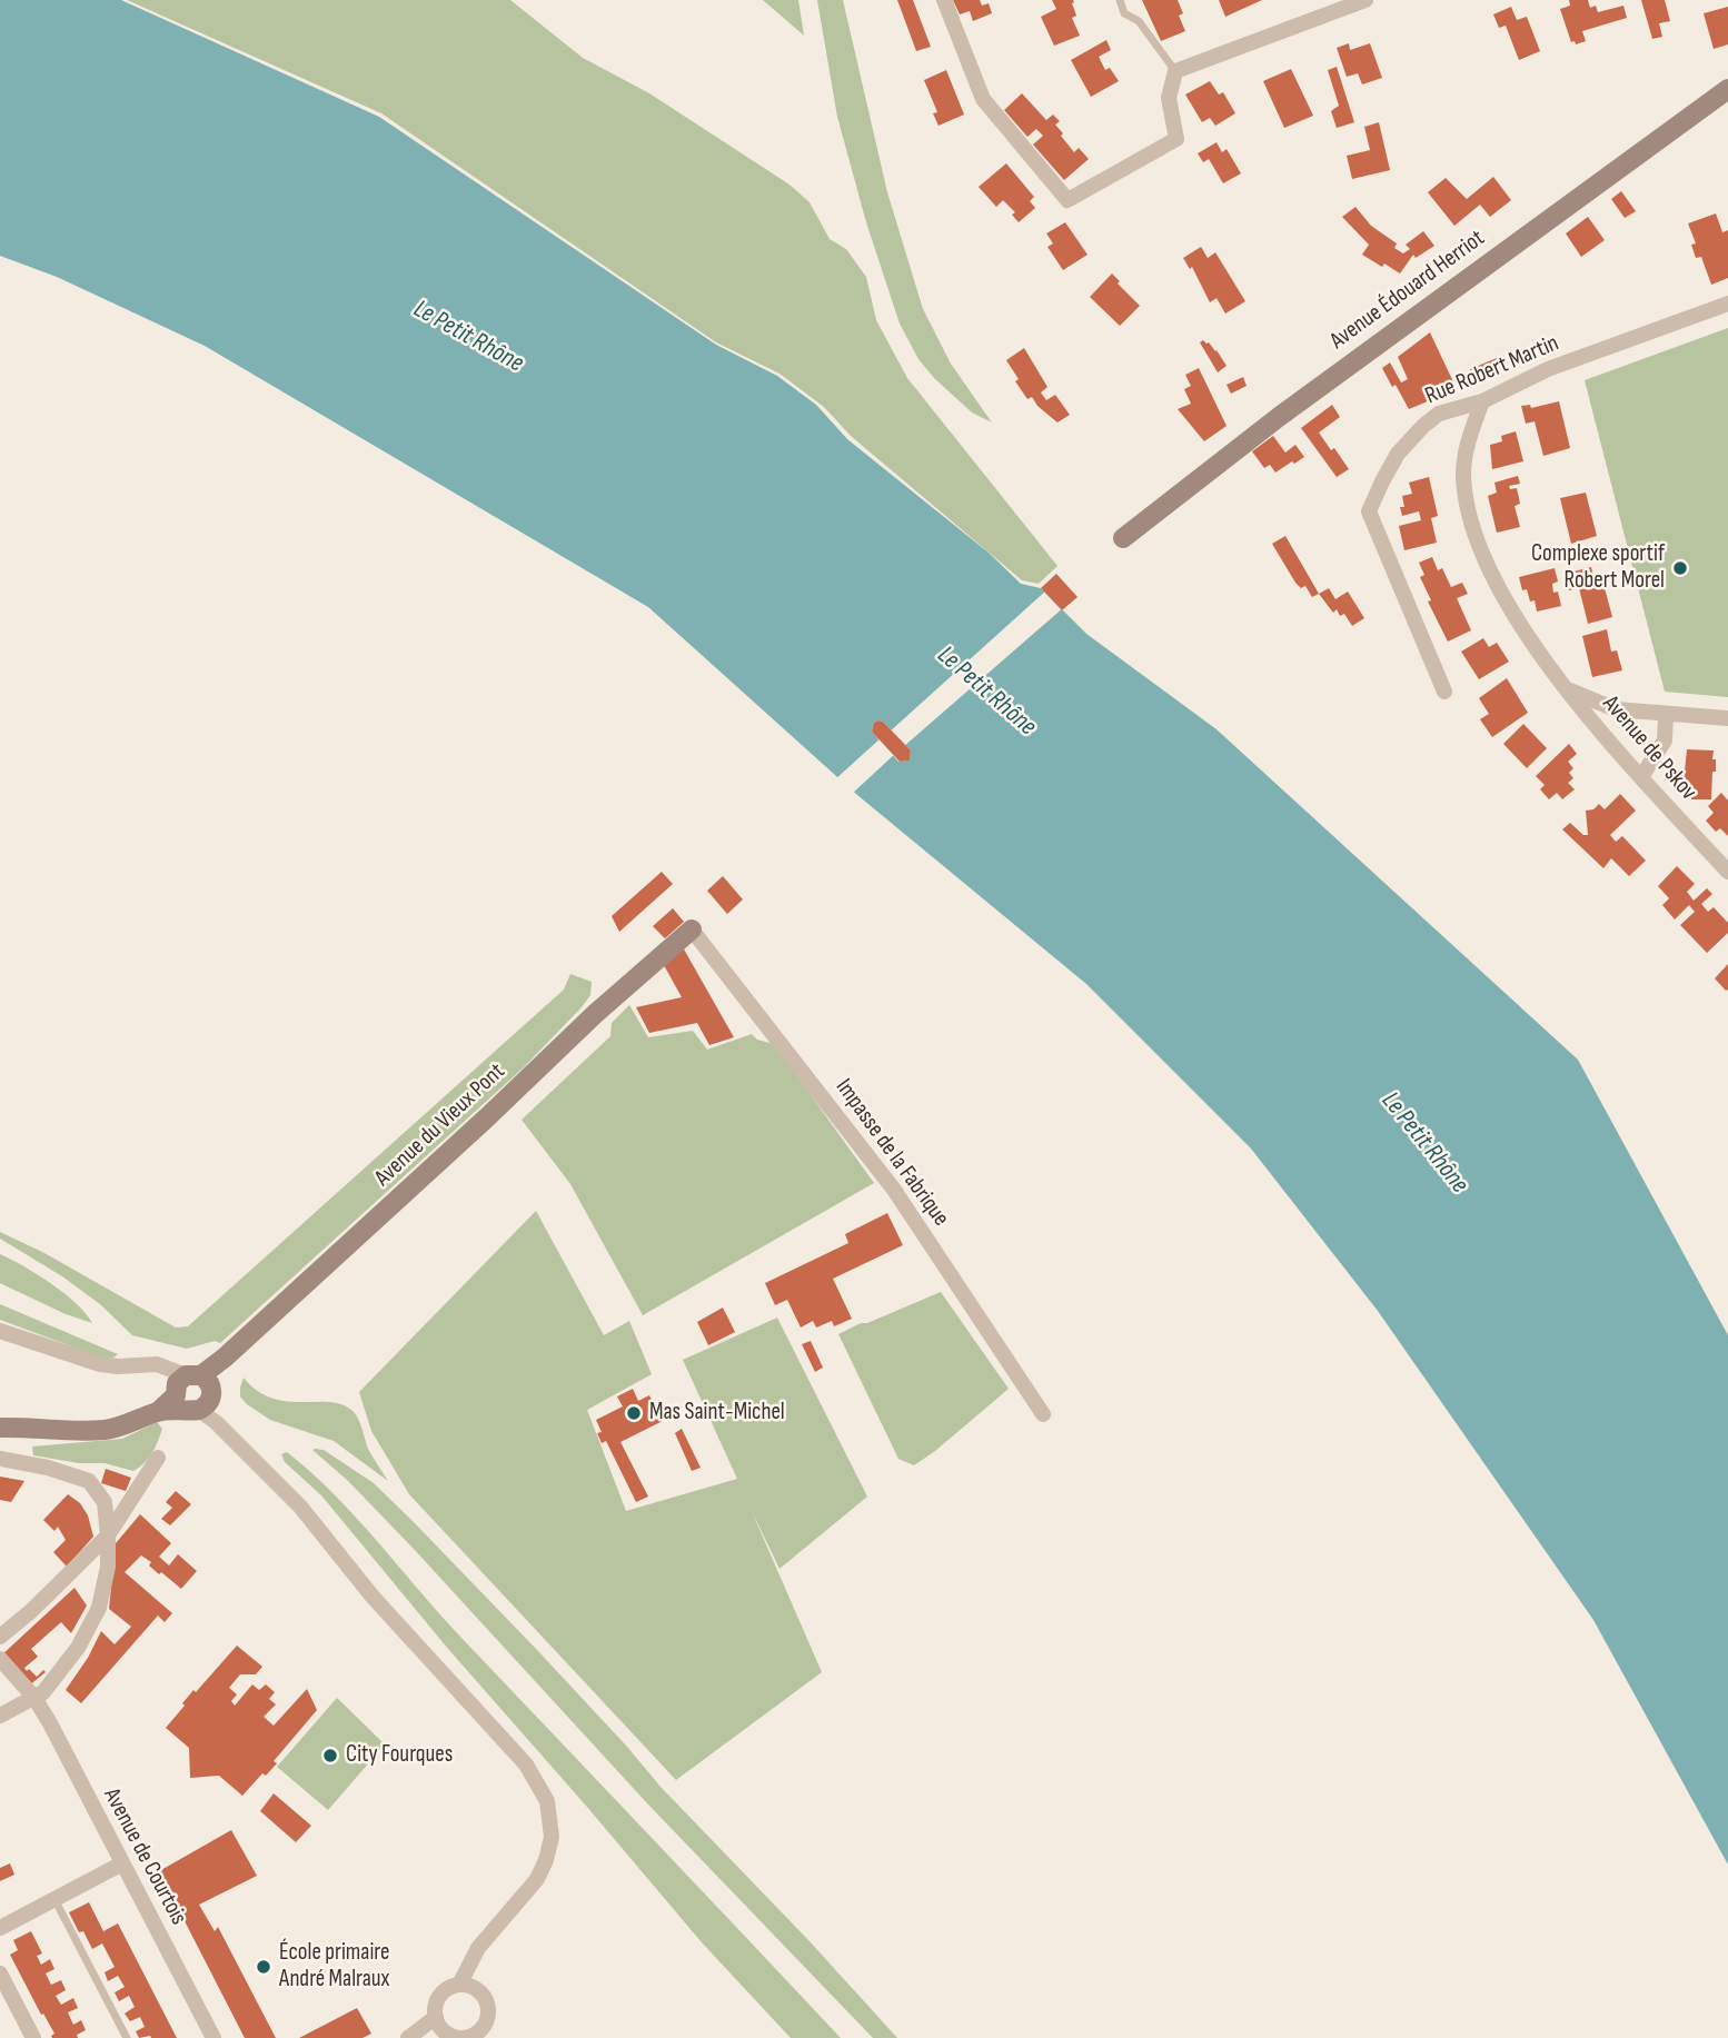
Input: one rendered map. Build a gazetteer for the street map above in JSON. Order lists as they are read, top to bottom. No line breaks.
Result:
{"streets":{"street":["Avenue Édouard Herriot","Rue Robert Martin","Avenue de Pskov","Avenue du Vieux Pont","Impasse de la Fabrique","Avenue de Courtois"]},"crossings":[["Rue Robert Martin","Avenue de Pskov"],["Avenue du Vieux Pont","Impasse de la Fabrique"]],"water":["Le Petit Rhône"],"places":["Complexe sportif Robert Morel","Mas Saint-Michel","City Fourques","École primaire André Malraux"]}
